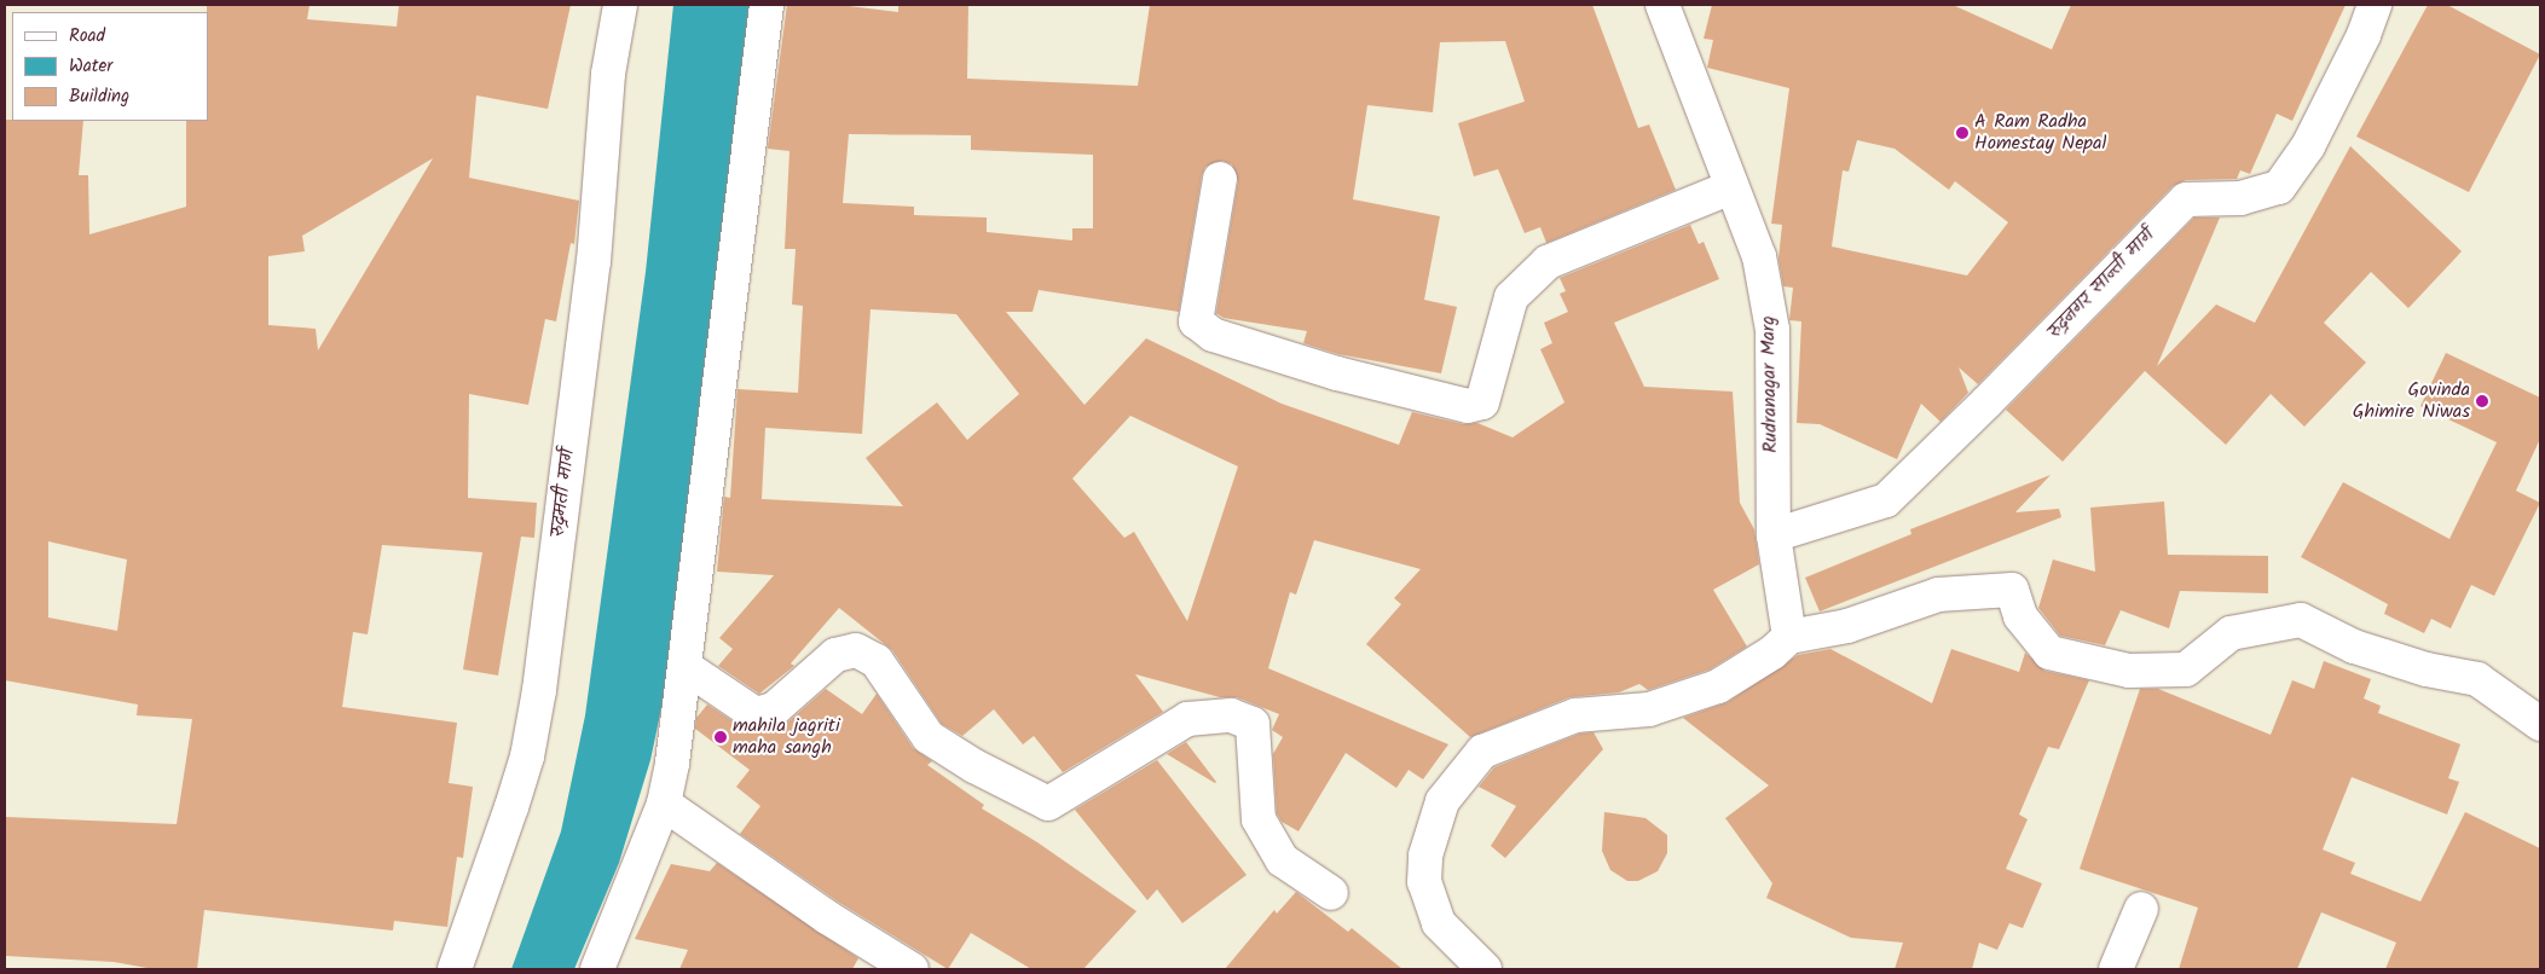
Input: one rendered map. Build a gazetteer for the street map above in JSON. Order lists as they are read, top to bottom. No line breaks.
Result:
{"streets":{"street":["रुद्रनगर सान्ती मार्ग","Rudranagar Marg","रुद्रमती मार्ग"]},"crossings":[["रुद्रनगर सान्ती मार्ग","Rudranagar Marg"]],"places":["A Ram Radha Homestay Nepal","Govinda Ghimire Niwas","mahila jagriti maha sangh"],"legend":["Road","Water","Building"]}
